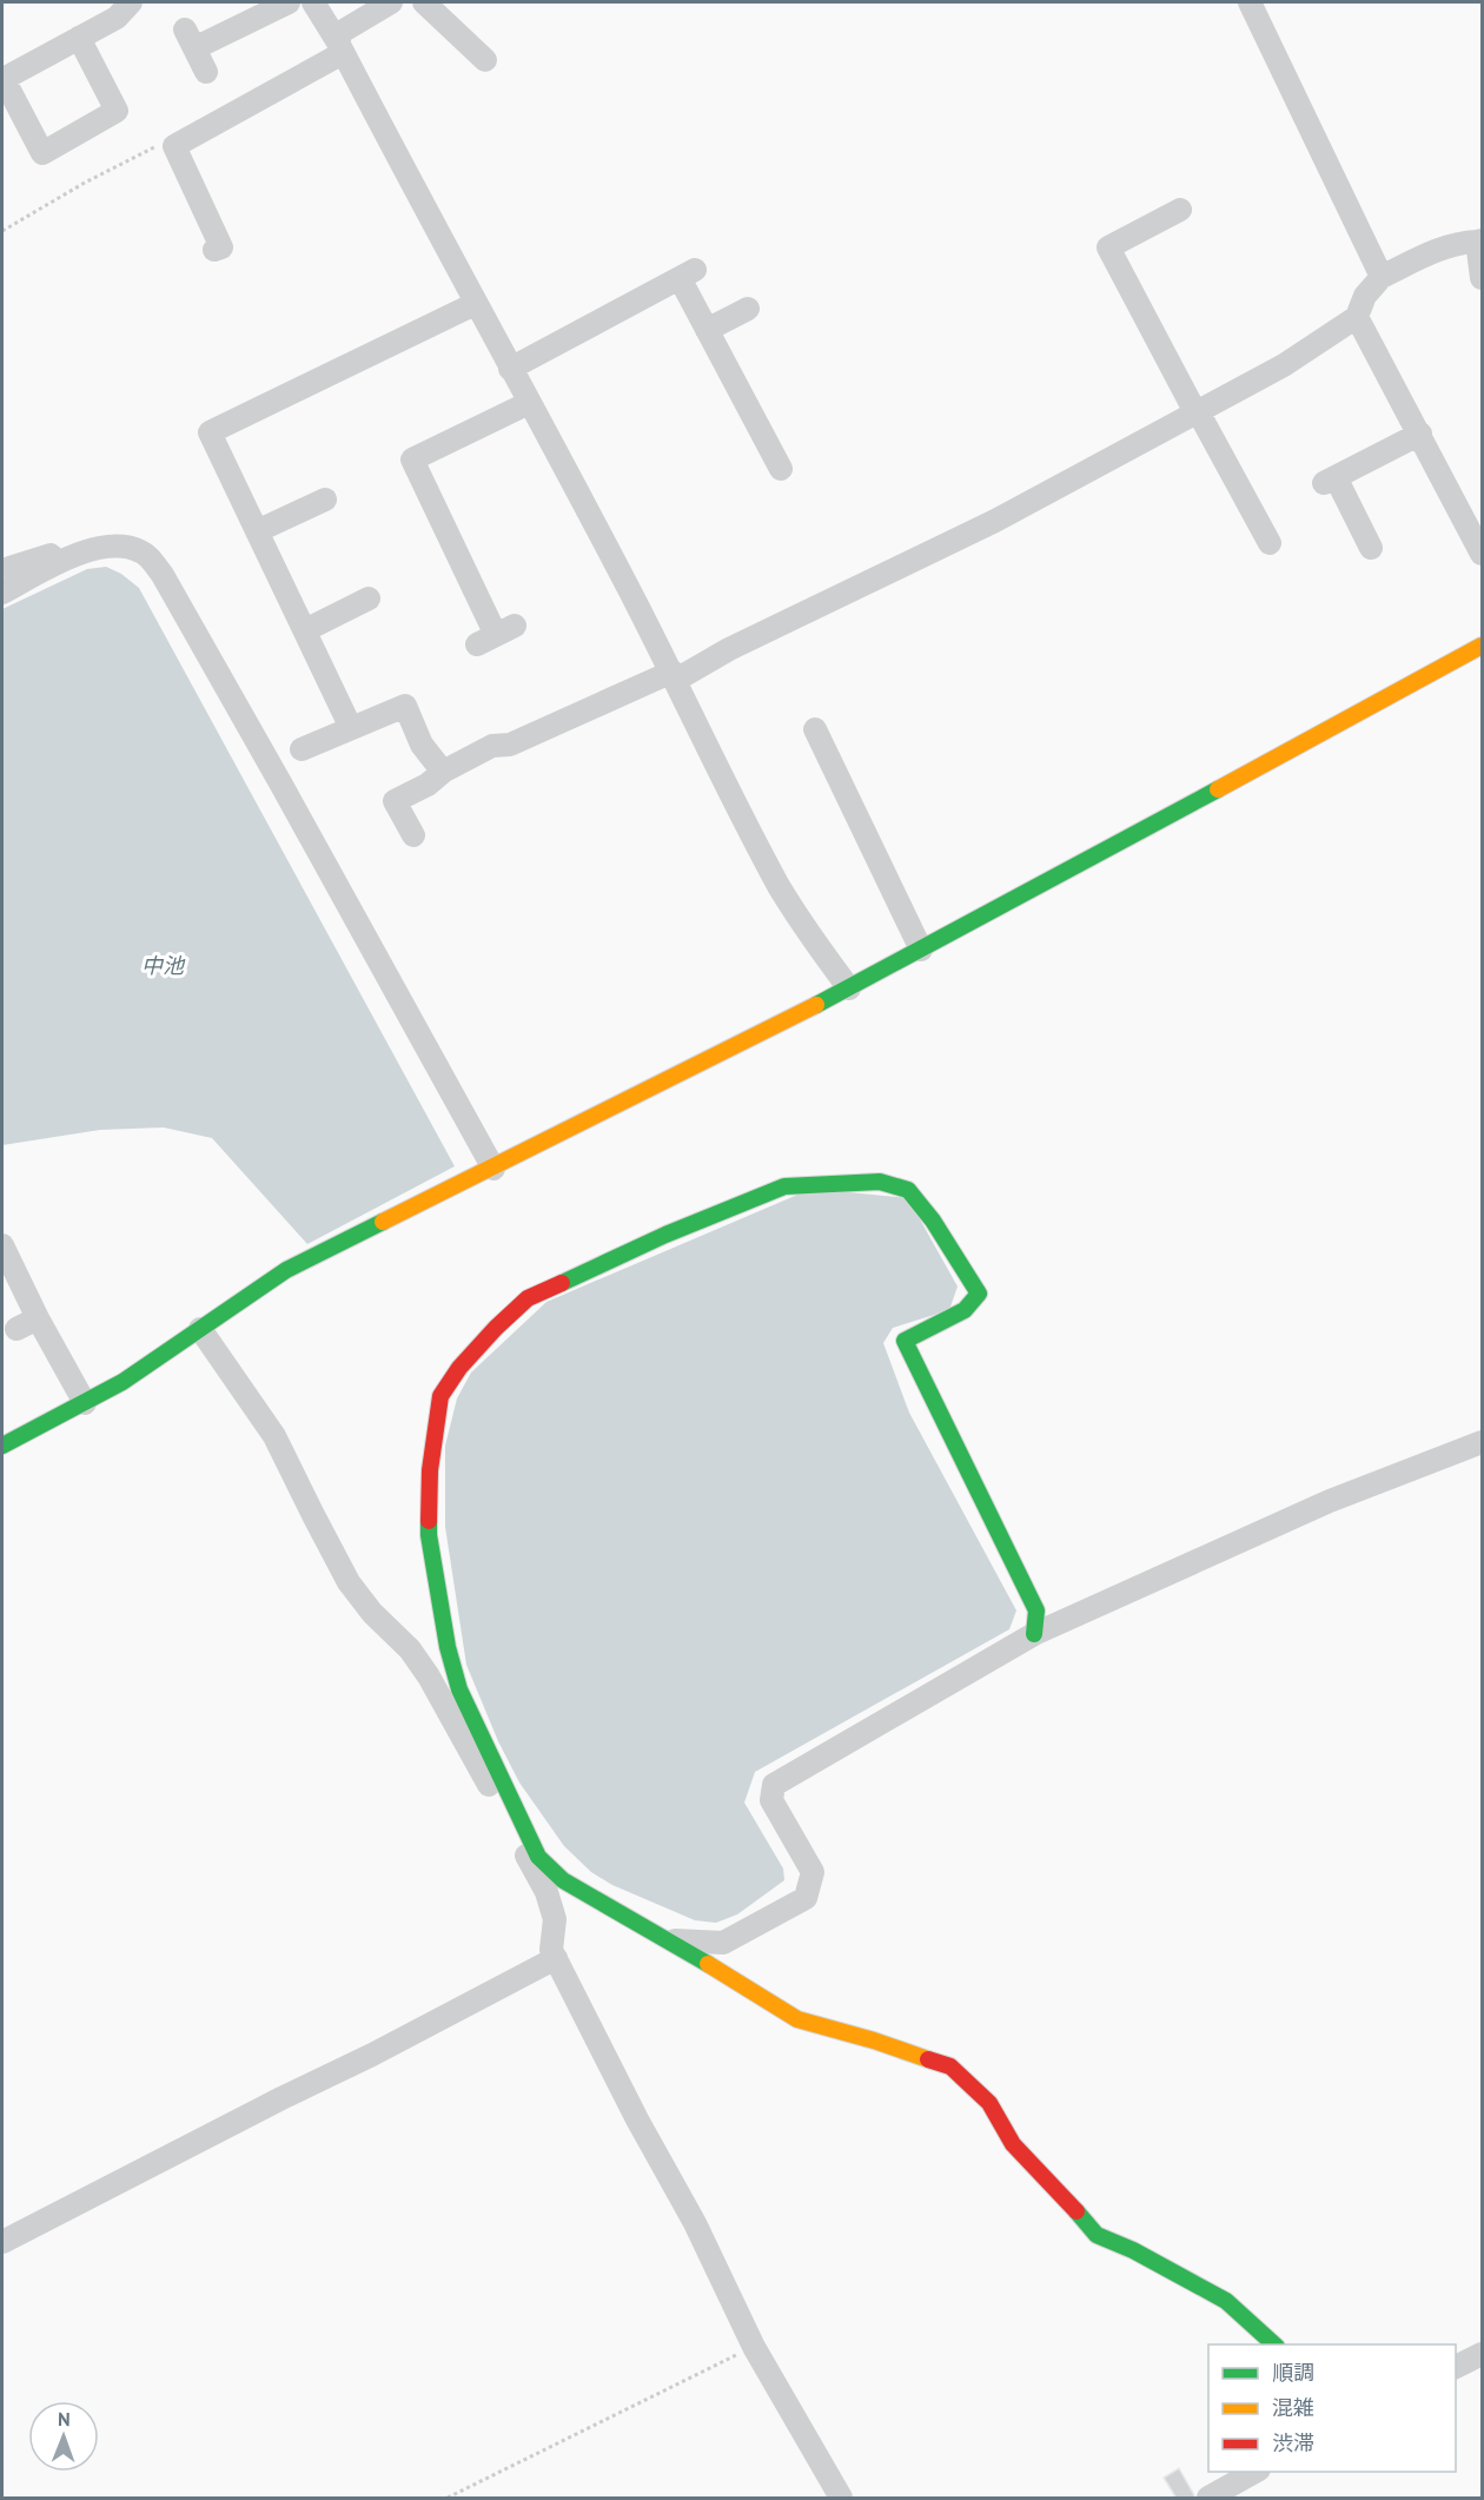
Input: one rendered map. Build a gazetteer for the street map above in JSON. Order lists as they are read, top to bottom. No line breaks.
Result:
{"water":["中池"],"legend":["順調","混雑","渋滞"],"north":"top"}
